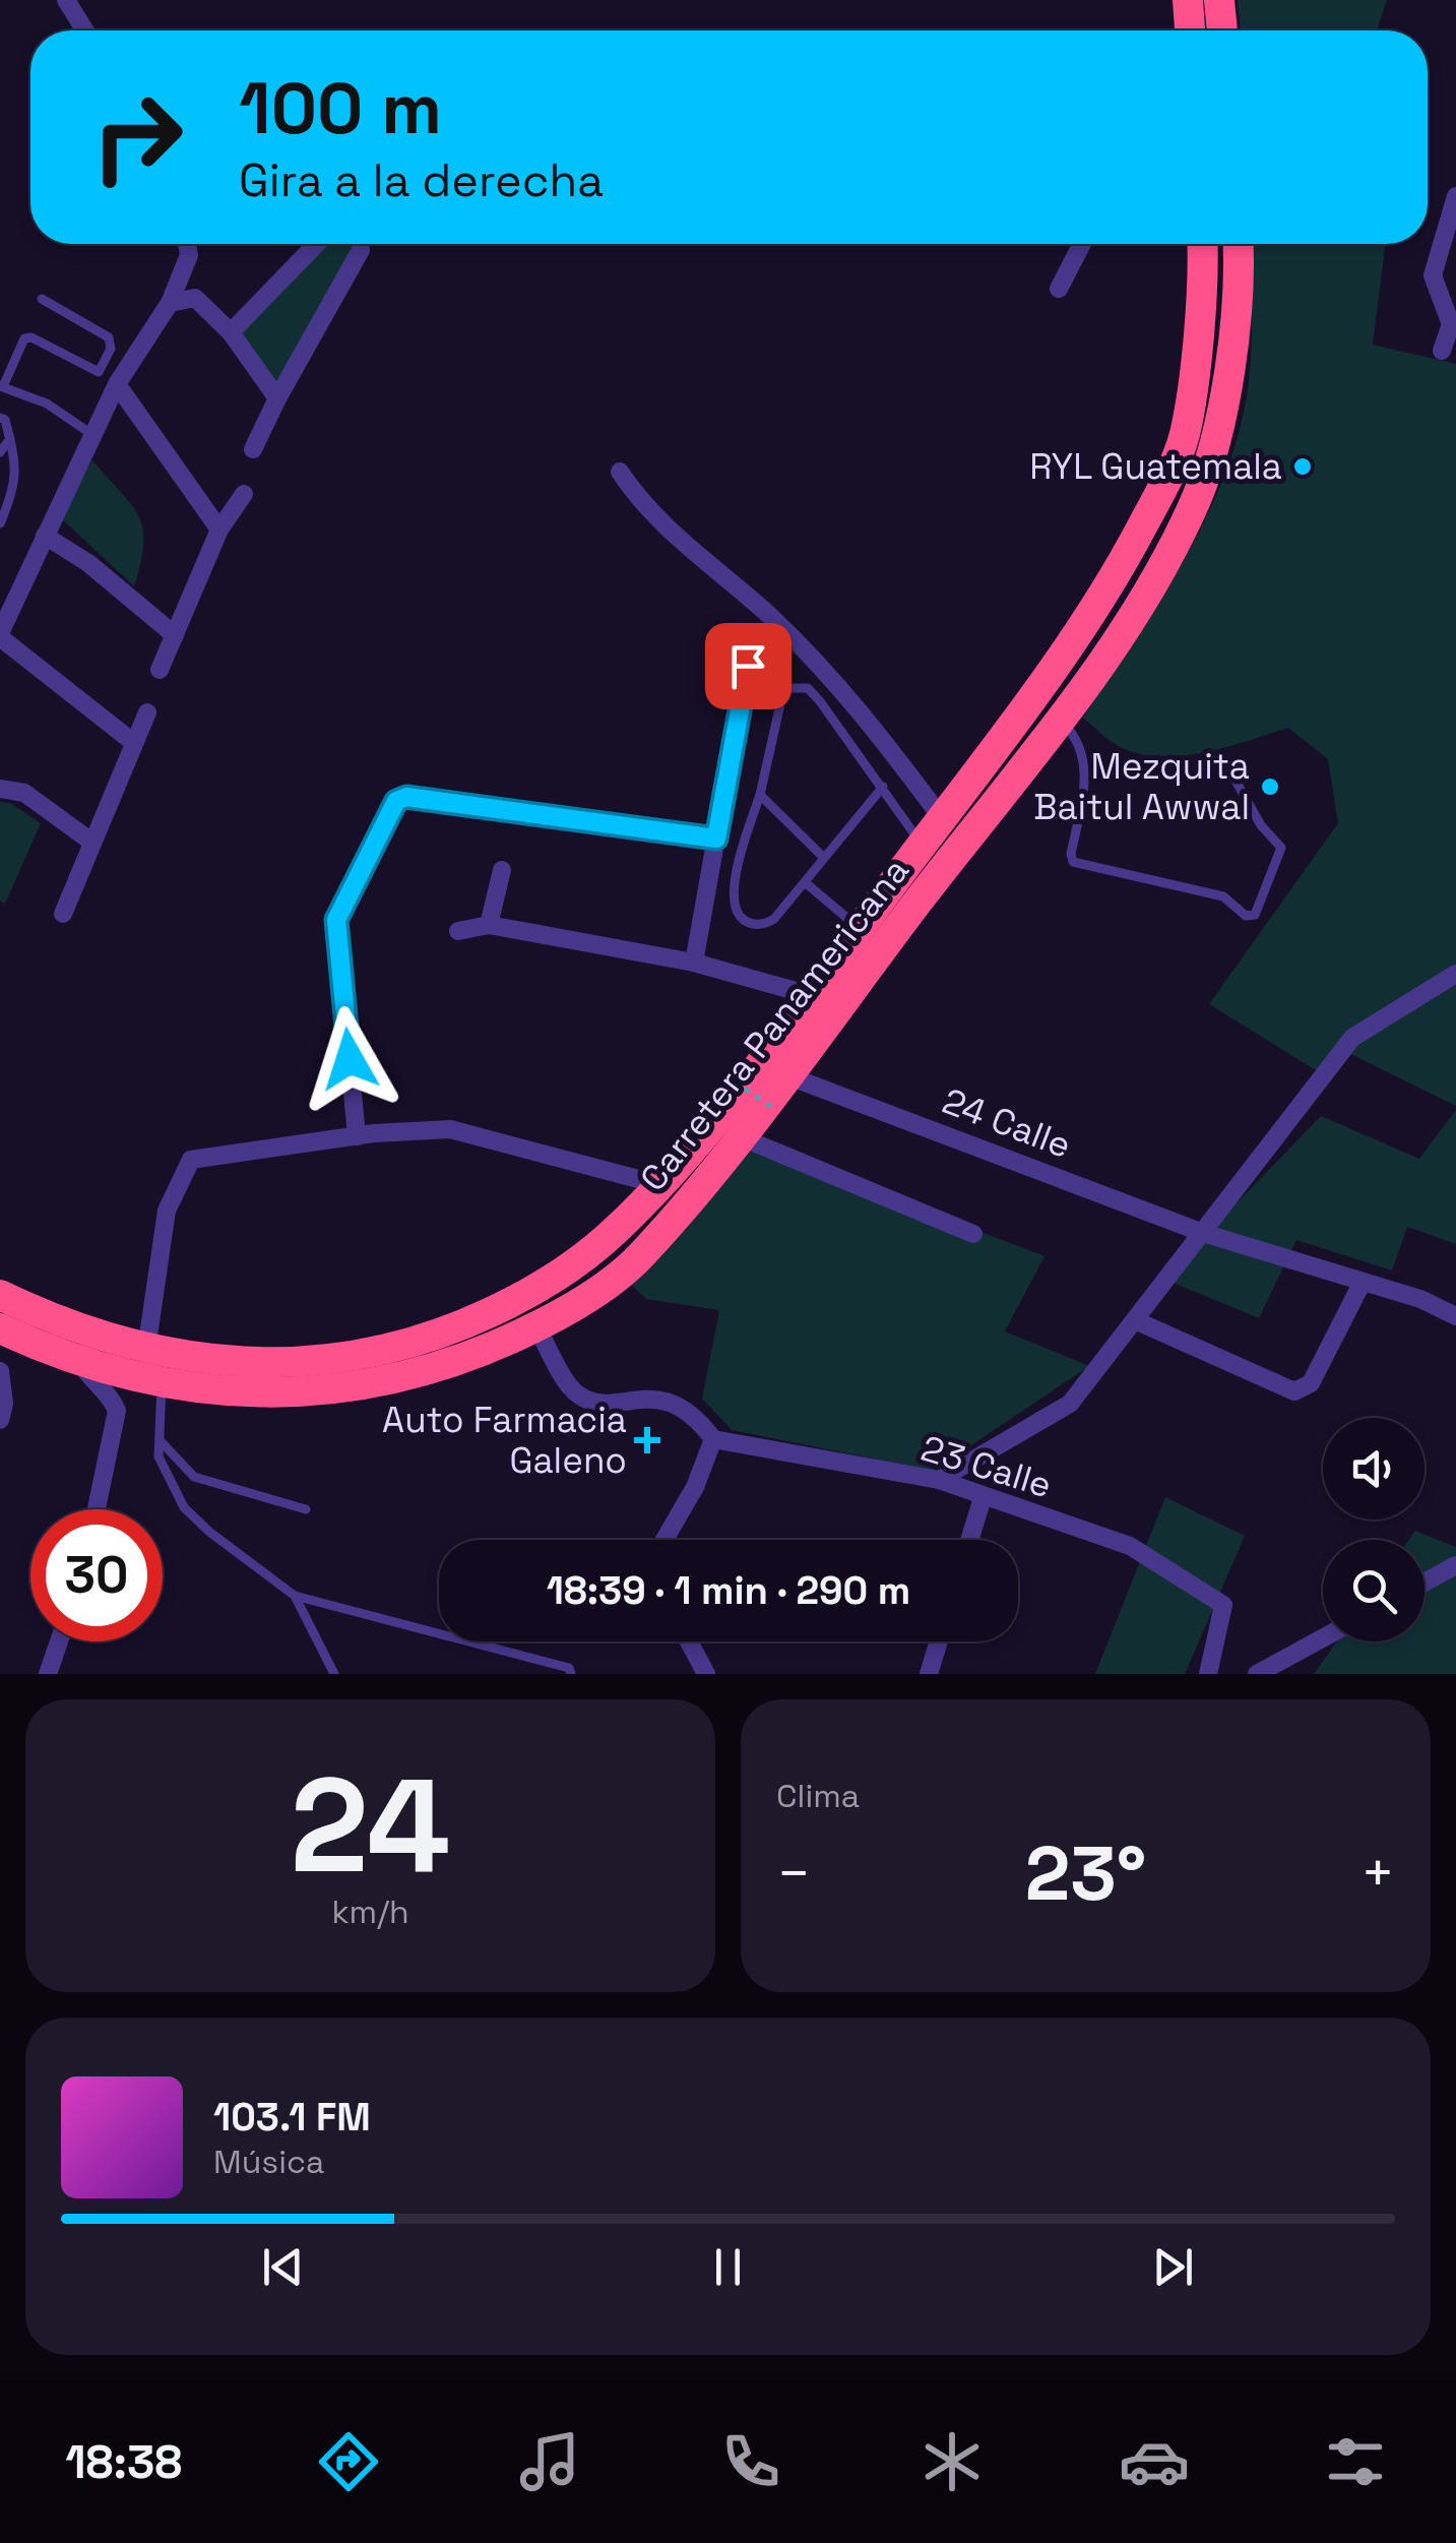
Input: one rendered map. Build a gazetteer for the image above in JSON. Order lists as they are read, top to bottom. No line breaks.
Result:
{"streets":{"highway":["Carretera Panamericana"],"street":["24 Calle","23 Calle"]},"crossings":[["Carretera Panamericana","24 Calle"]],"places":{"other":["RYL Guatemala","Mezquita Baitul Awwal"],"health":["Auto Farmacia Galeno"]},"page":{"turn":["100 m","Gira a la derecha"],"limit":"30","trip":"18:39 · 1 min · 290 m","tile":[["24","km/h"],"Clima"],"heat":["−","23°","+"],"song":["103.1 FM","Música"],"tabs":"18:38"}}
